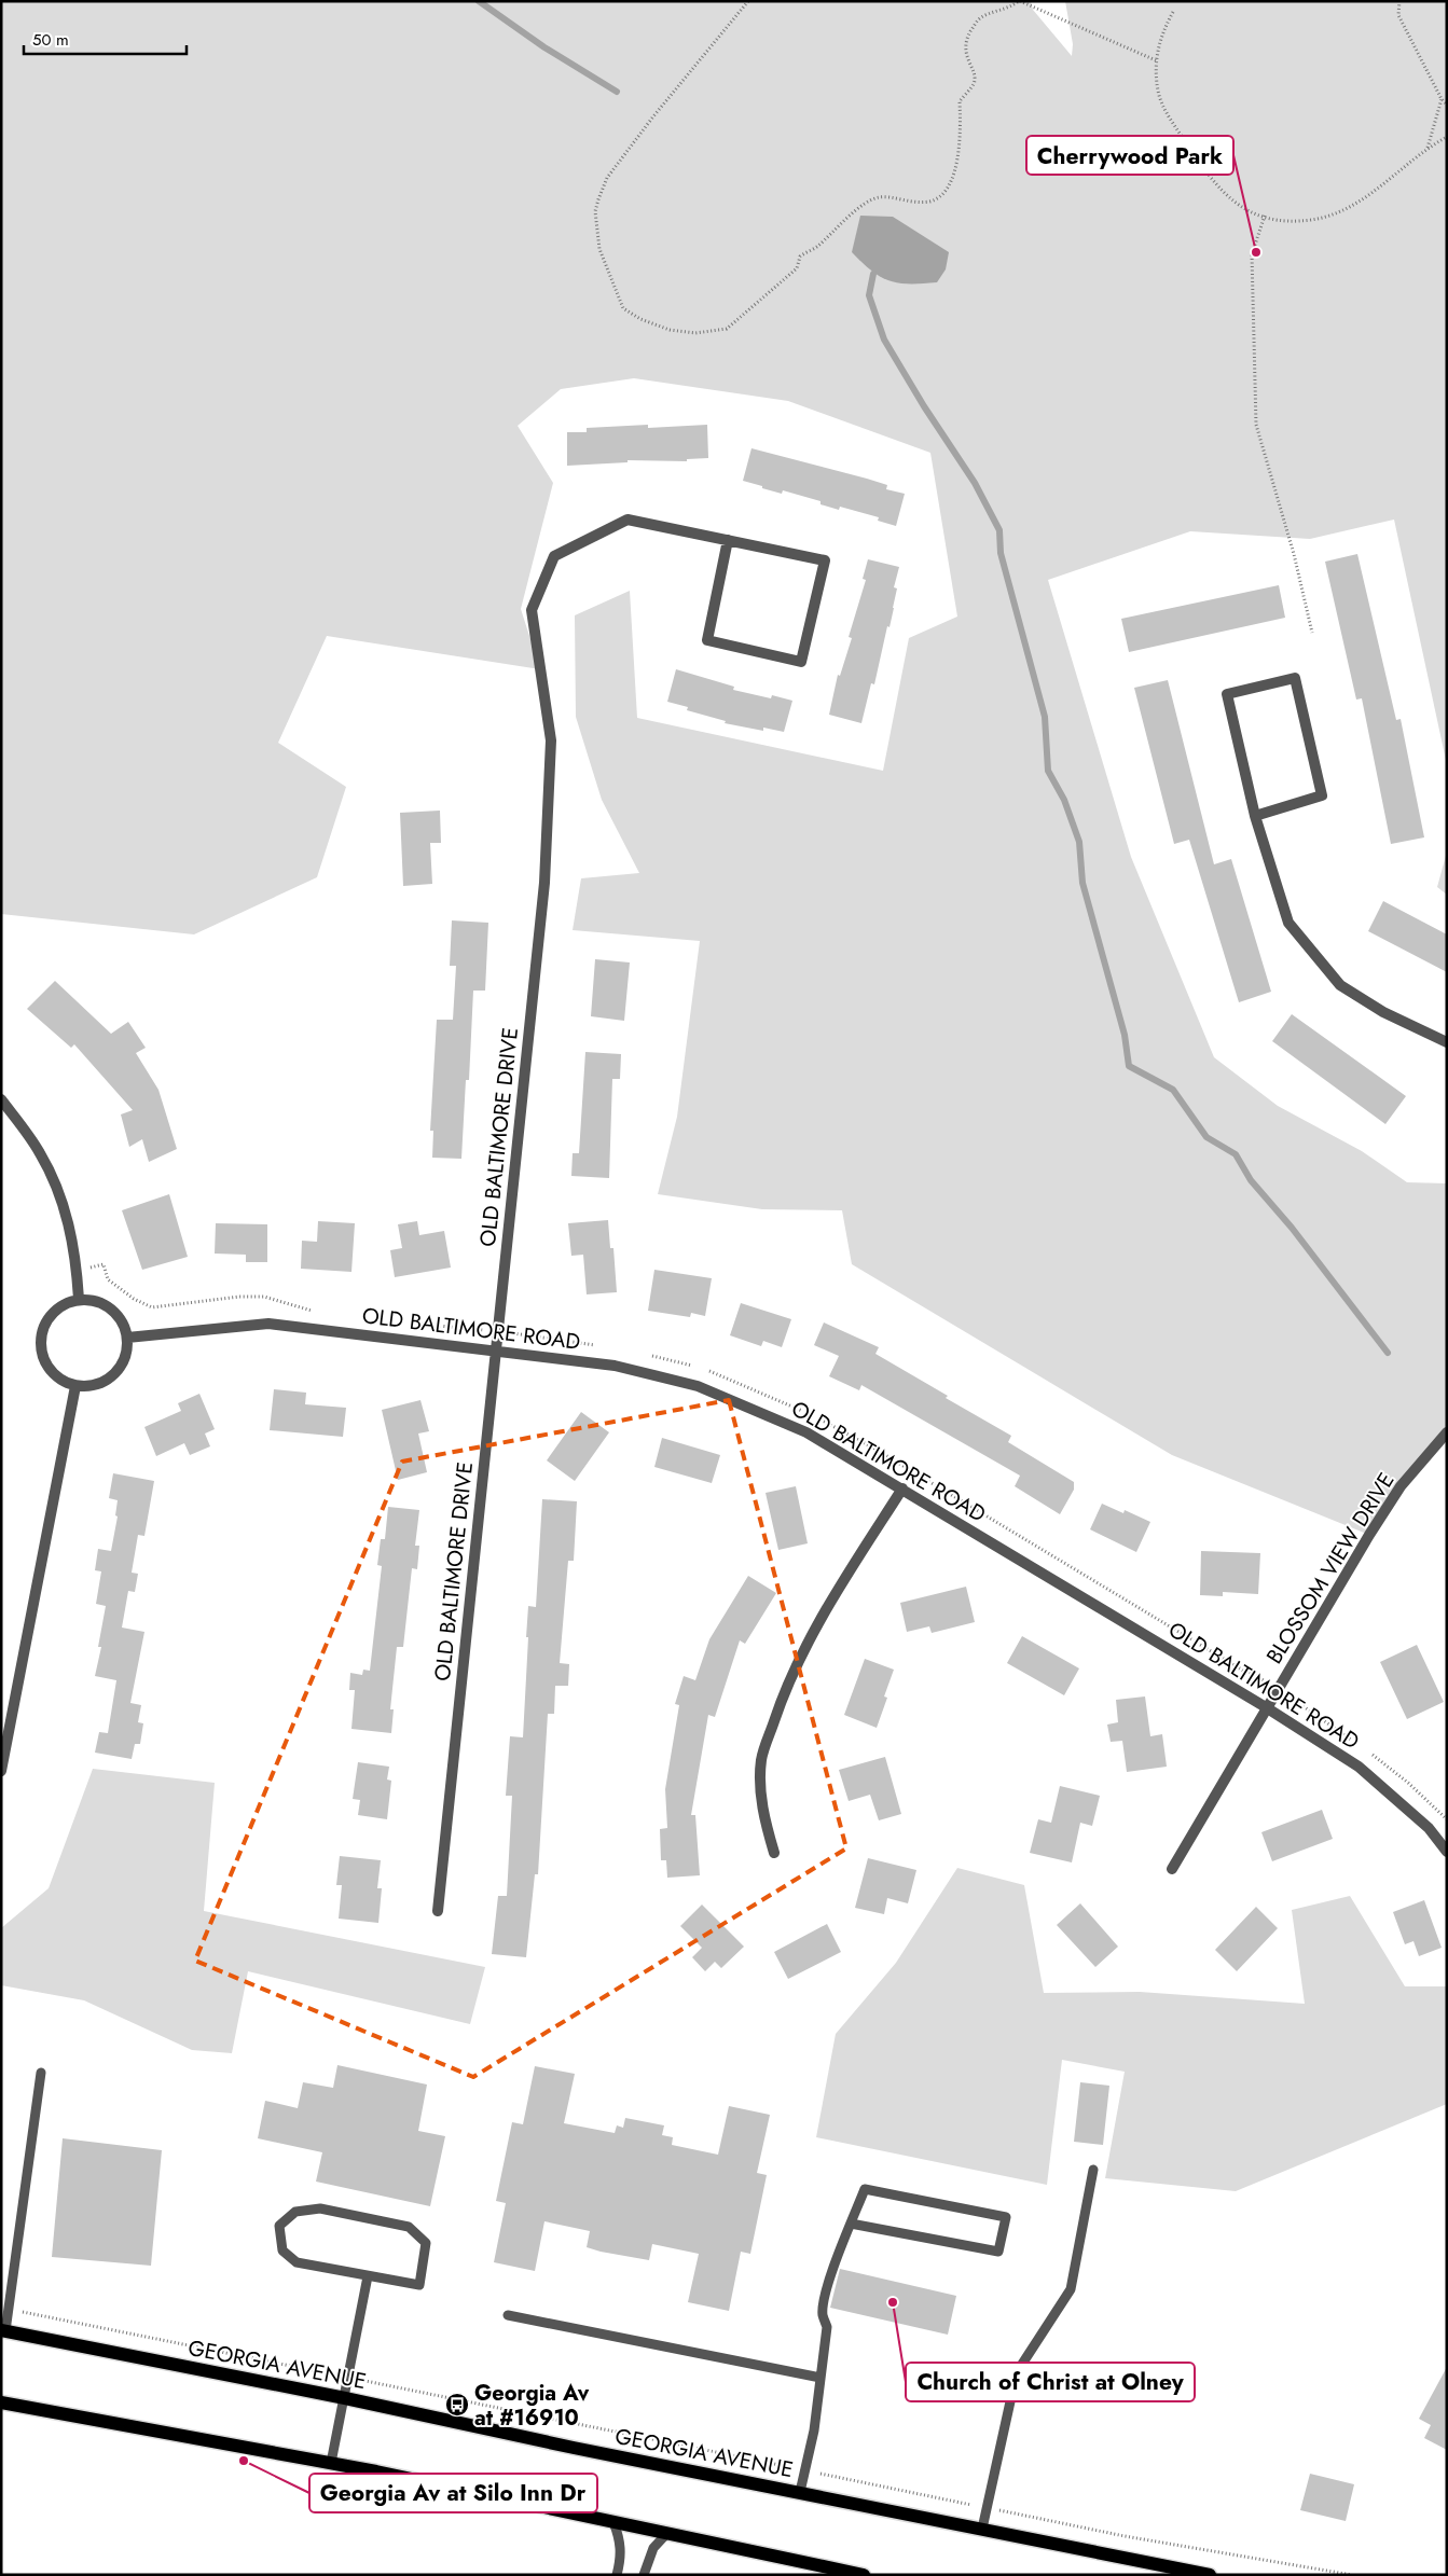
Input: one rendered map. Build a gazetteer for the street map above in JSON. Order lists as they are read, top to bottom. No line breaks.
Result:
{"streets":{"main road":["GEORGIA AVENUE"],"street":["OLD BALTIMORE DRIVE","OLD BALTIMORE ROAD","BLOSSOM VIEW DRIVE"]},"crossings":[["OLD BALTIMORE DRIVE","OLD BALTIMORE ROAD"],["OLD BALTIMORE ROAD","BLOSSOM VIEW DRIVE"]],"places":{"other":["Cherrywood Park","Church of Christ at Olney","Georgia Av at Silo Inn Dr"],"bus stop":["Georgia Av at #16910"]},"scale_bar":"50 m"}
